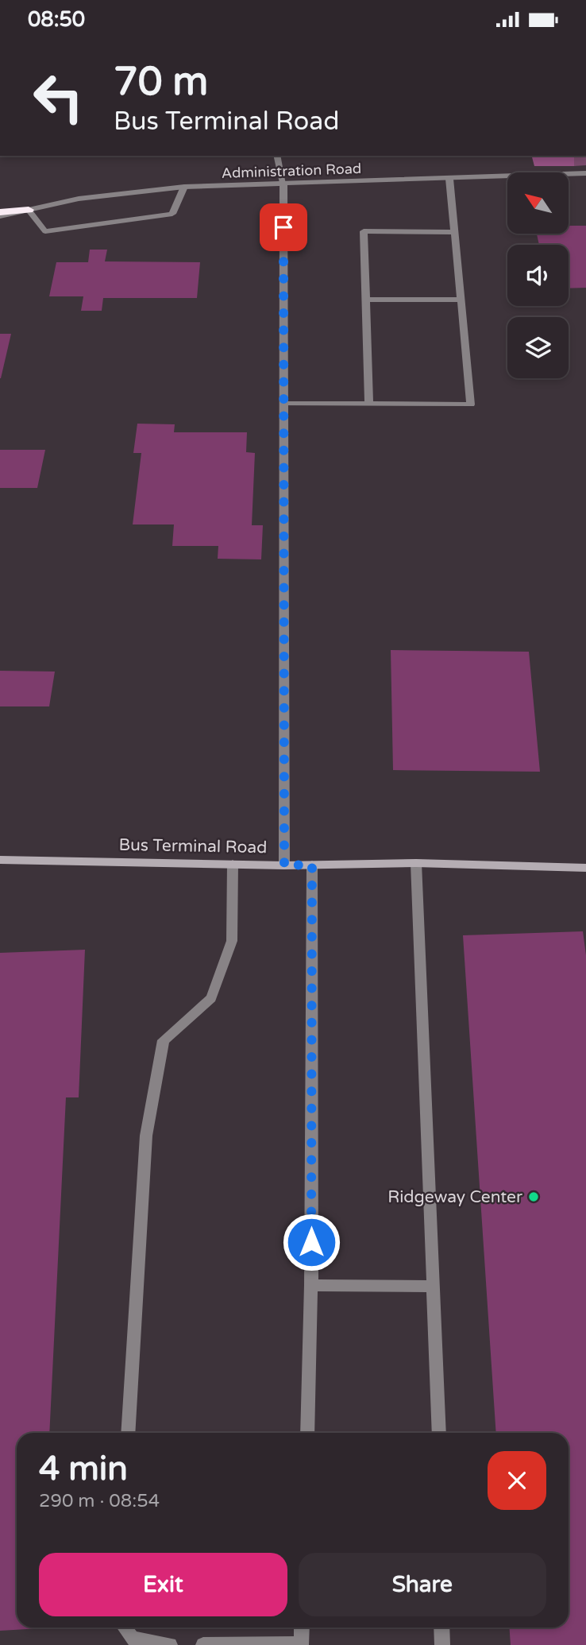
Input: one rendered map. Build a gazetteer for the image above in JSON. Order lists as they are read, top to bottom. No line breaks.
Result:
{"streets":{"street":["Administration Road","Bus Terminal Road"]},"places":["Ridgeway Center"],"north":"top left","page":{"status":"08:50","turn":["70 m","Bus Terminal Road"],"heading":["4 min","290 m · 08:54"],"buttons":["Exit","Share"]}}
